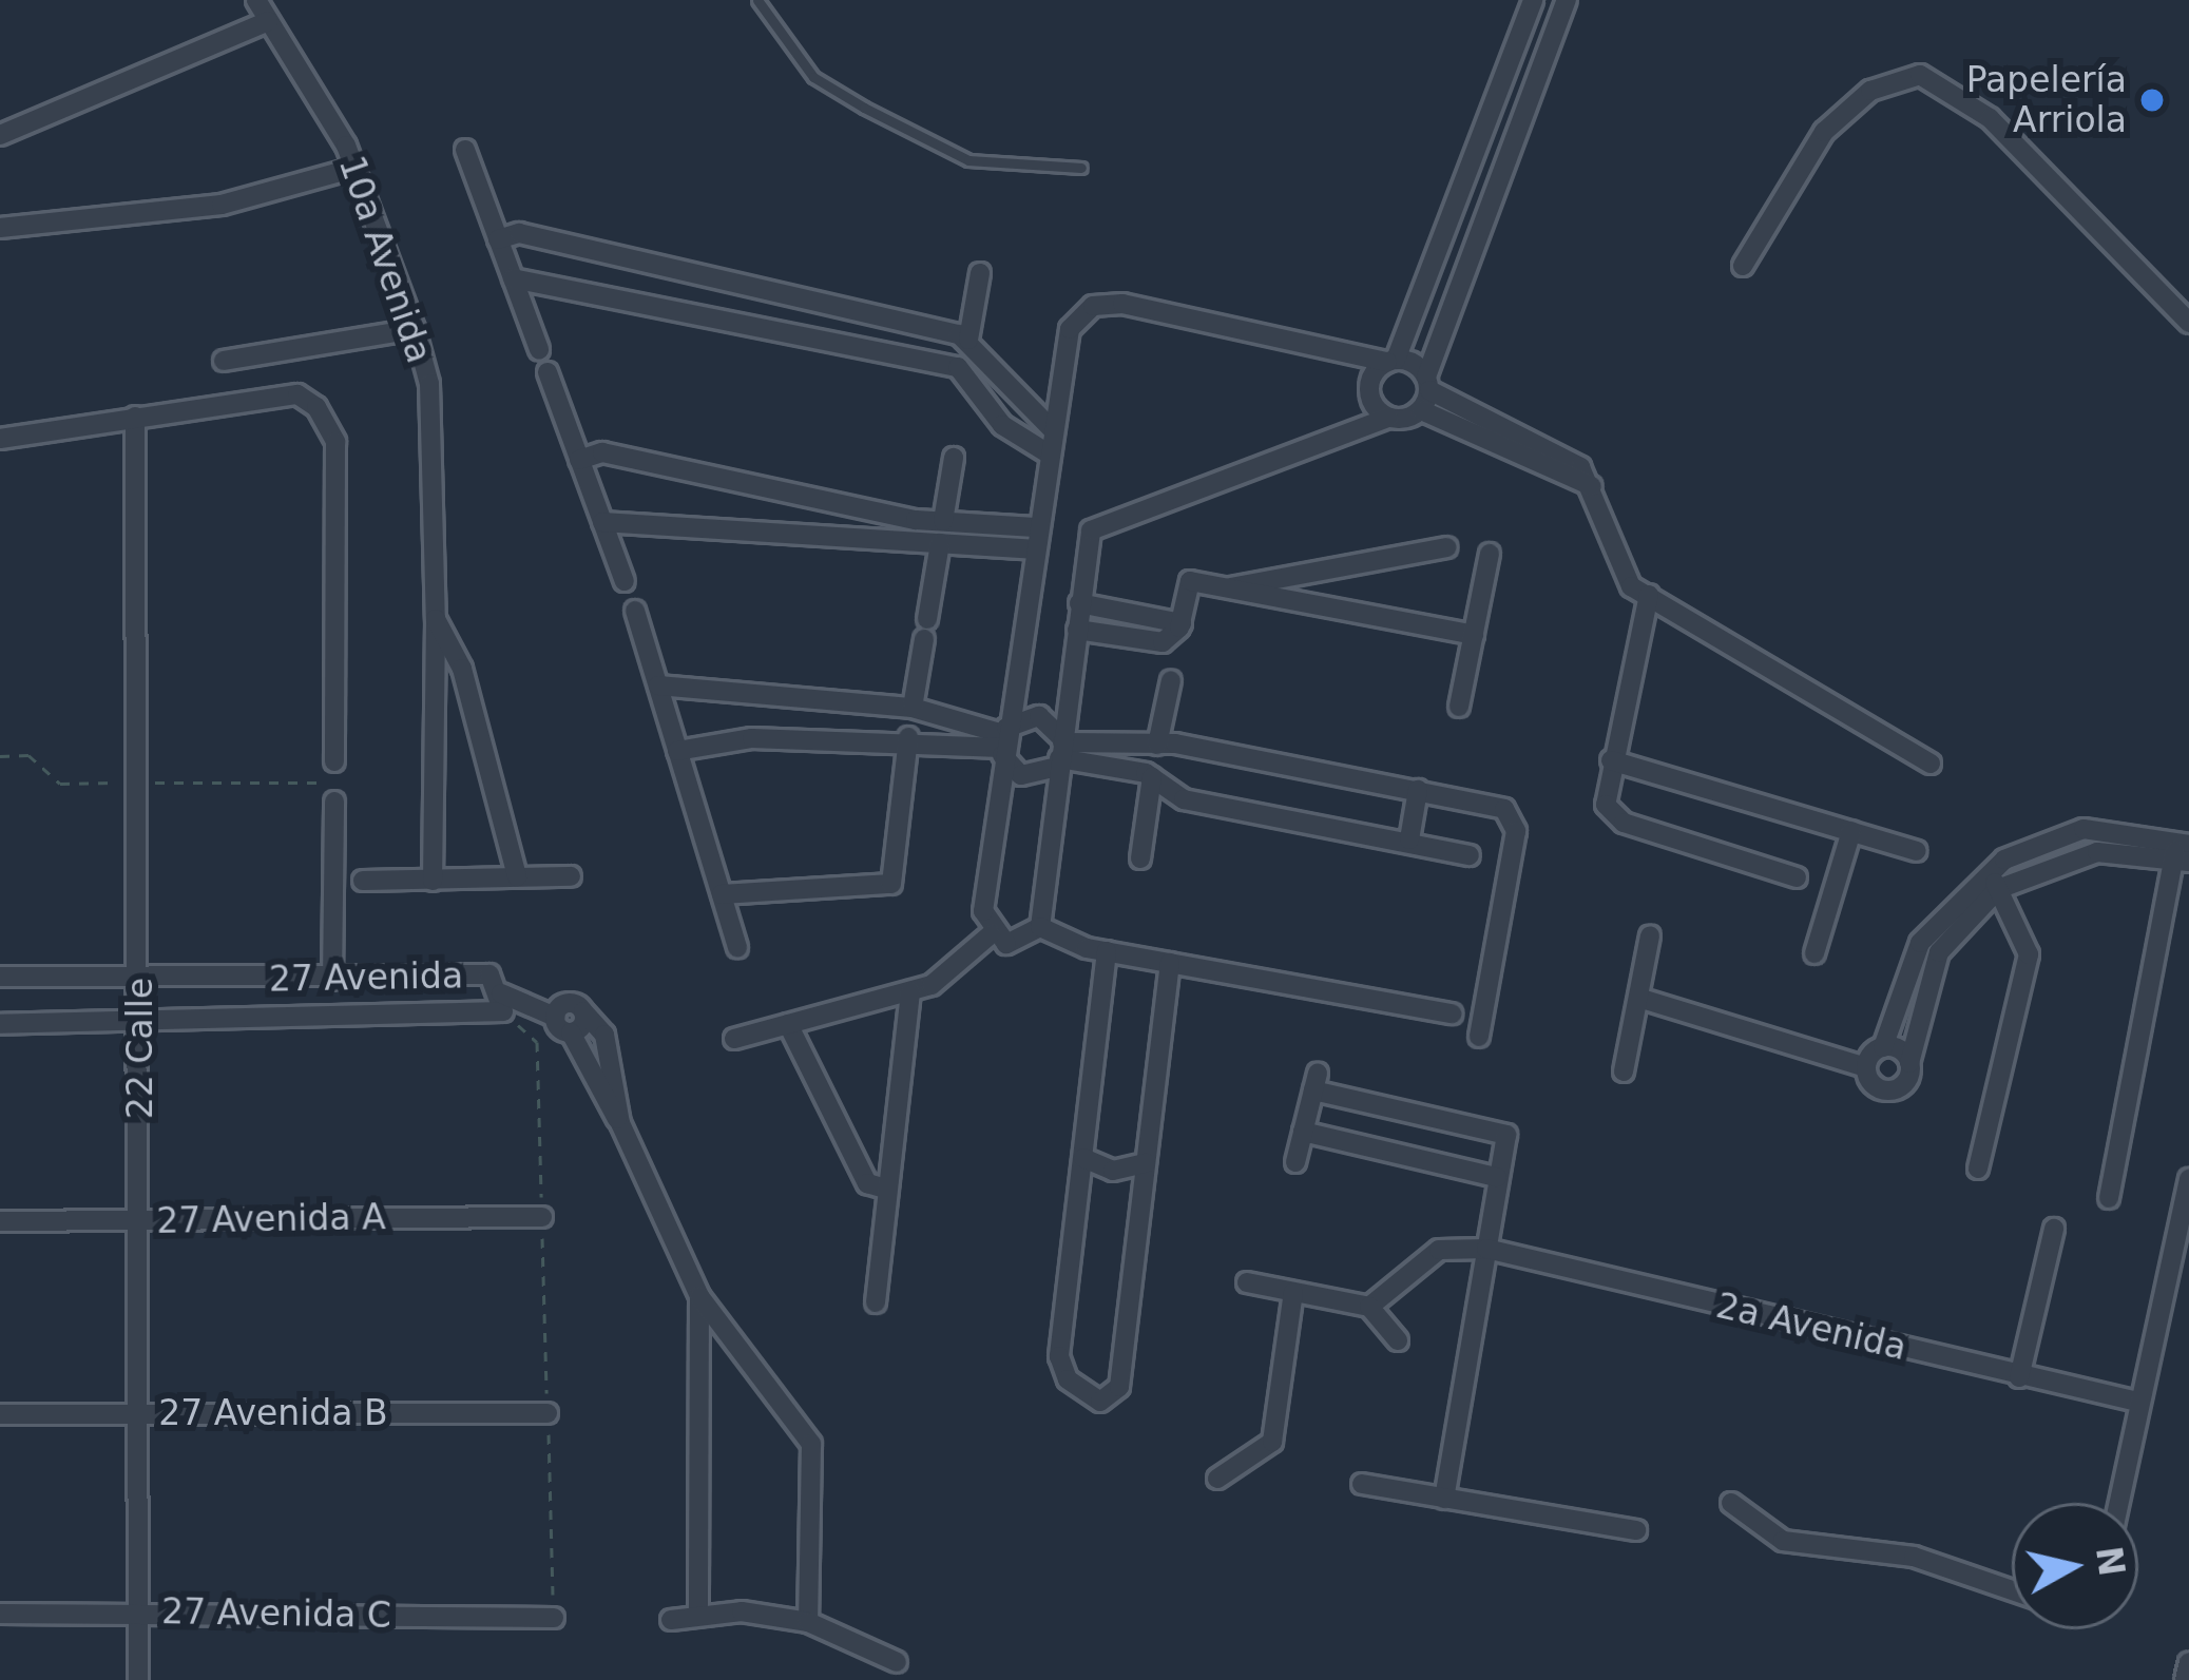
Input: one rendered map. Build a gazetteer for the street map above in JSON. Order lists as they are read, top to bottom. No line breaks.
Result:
{"streets":{"street":["10a Avenida","27 Avenida","22 Calle","27 Avenida A","2a Avenida","27 Avenida B","27 Avenida C"]},"crossings":[["27 Avenida","22 Calle"],["22 Calle","27 Avenida A"],["22 Calle","27 Avenida B"],["22 Calle","27 Avenida C"]],"places":["Papelería Arriola"],"north":"right"}
